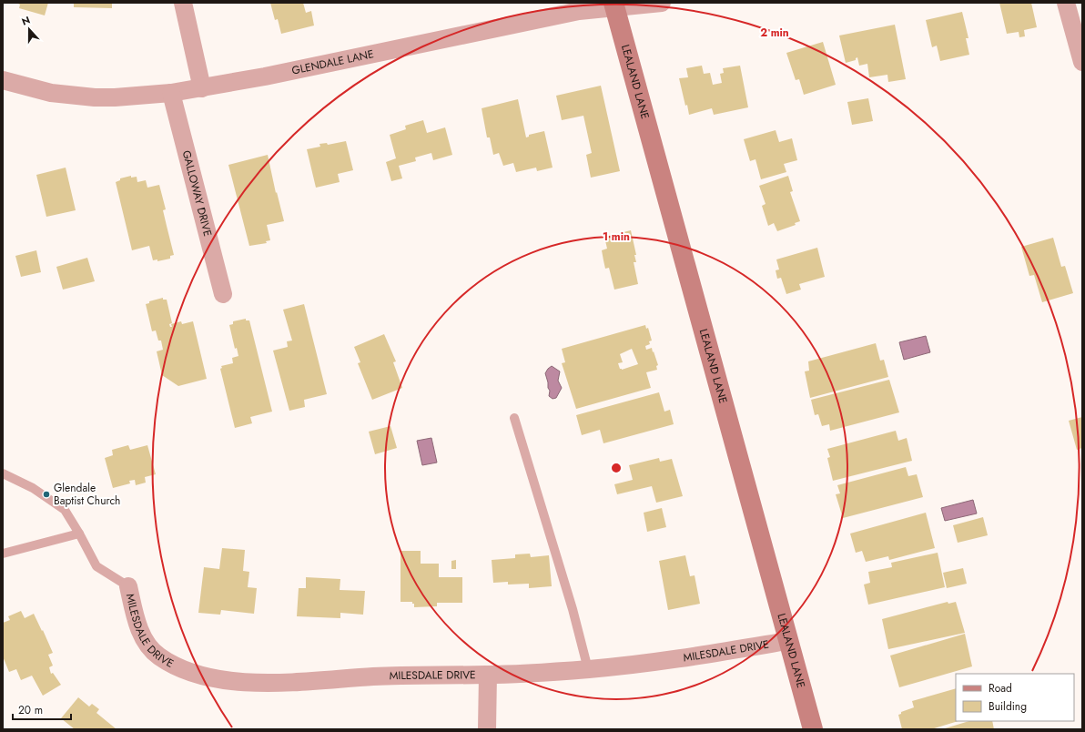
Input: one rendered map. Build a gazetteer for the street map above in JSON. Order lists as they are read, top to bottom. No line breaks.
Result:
{"streets":{"street":["GLENDALE LANE","LEALAND LANE","GALLOWAY DRIVE","MILESDALE DRIVE"]},"crossings":[["GLENDALE LANE","LEALAND LANE"],["GLENDALE LANE","GALLOWAY DRIVE"],["LEALAND LANE","MILESDALE DRIVE"]],"places":["Glendale Baptist Church"],"legend":["Road","Building"],"scale_bar":"20 m","north":"top","rings":["2 min","1 min"]}
